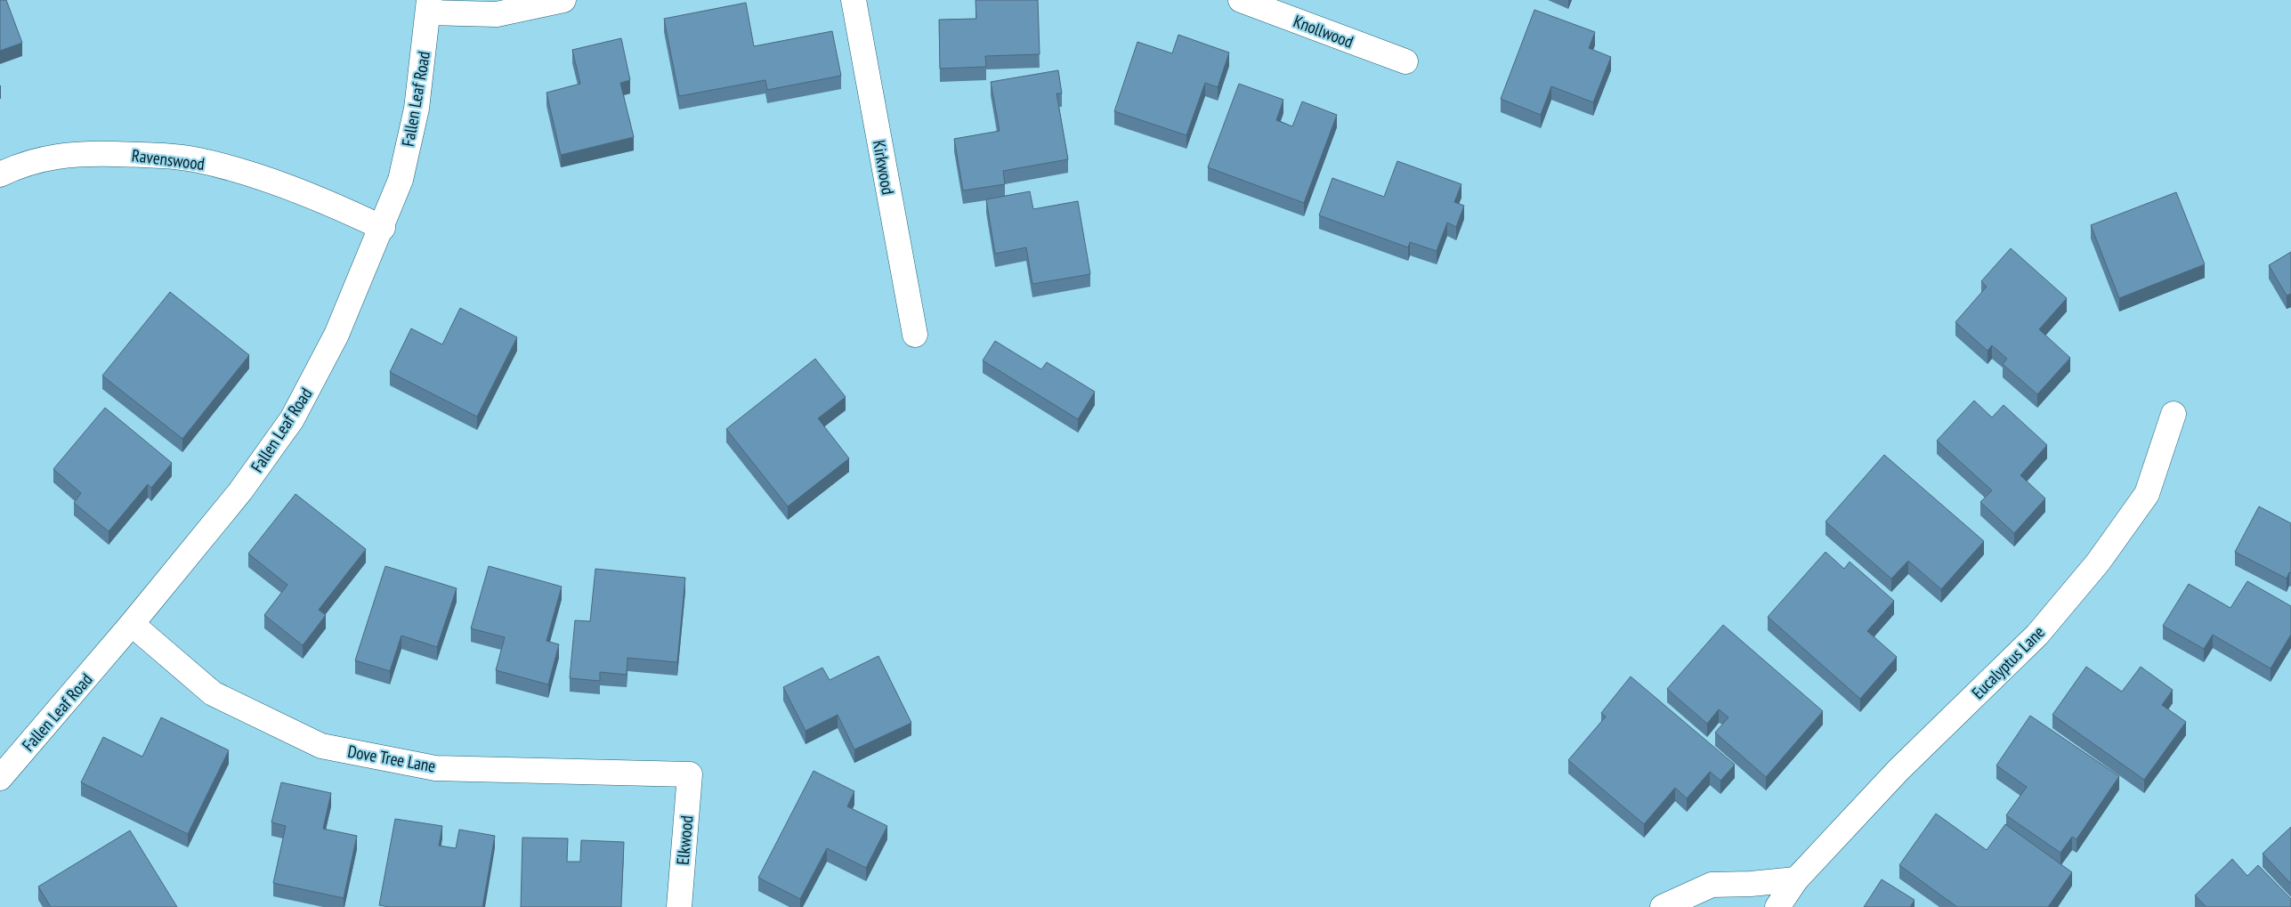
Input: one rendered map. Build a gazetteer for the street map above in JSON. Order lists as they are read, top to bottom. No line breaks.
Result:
{"streets":{"street":["Knollwood","Fallen Leaf Road","Ravenswood","Kirkwood","Eucalyptus Lane","Dove Tree Lane","Elkwood"]},"crossings":[["Fallen Leaf Road","Ravenswood"],["Fallen Leaf Road","Dove Tree Lane"],["Dove Tree Lane","Elkwood"]]}
